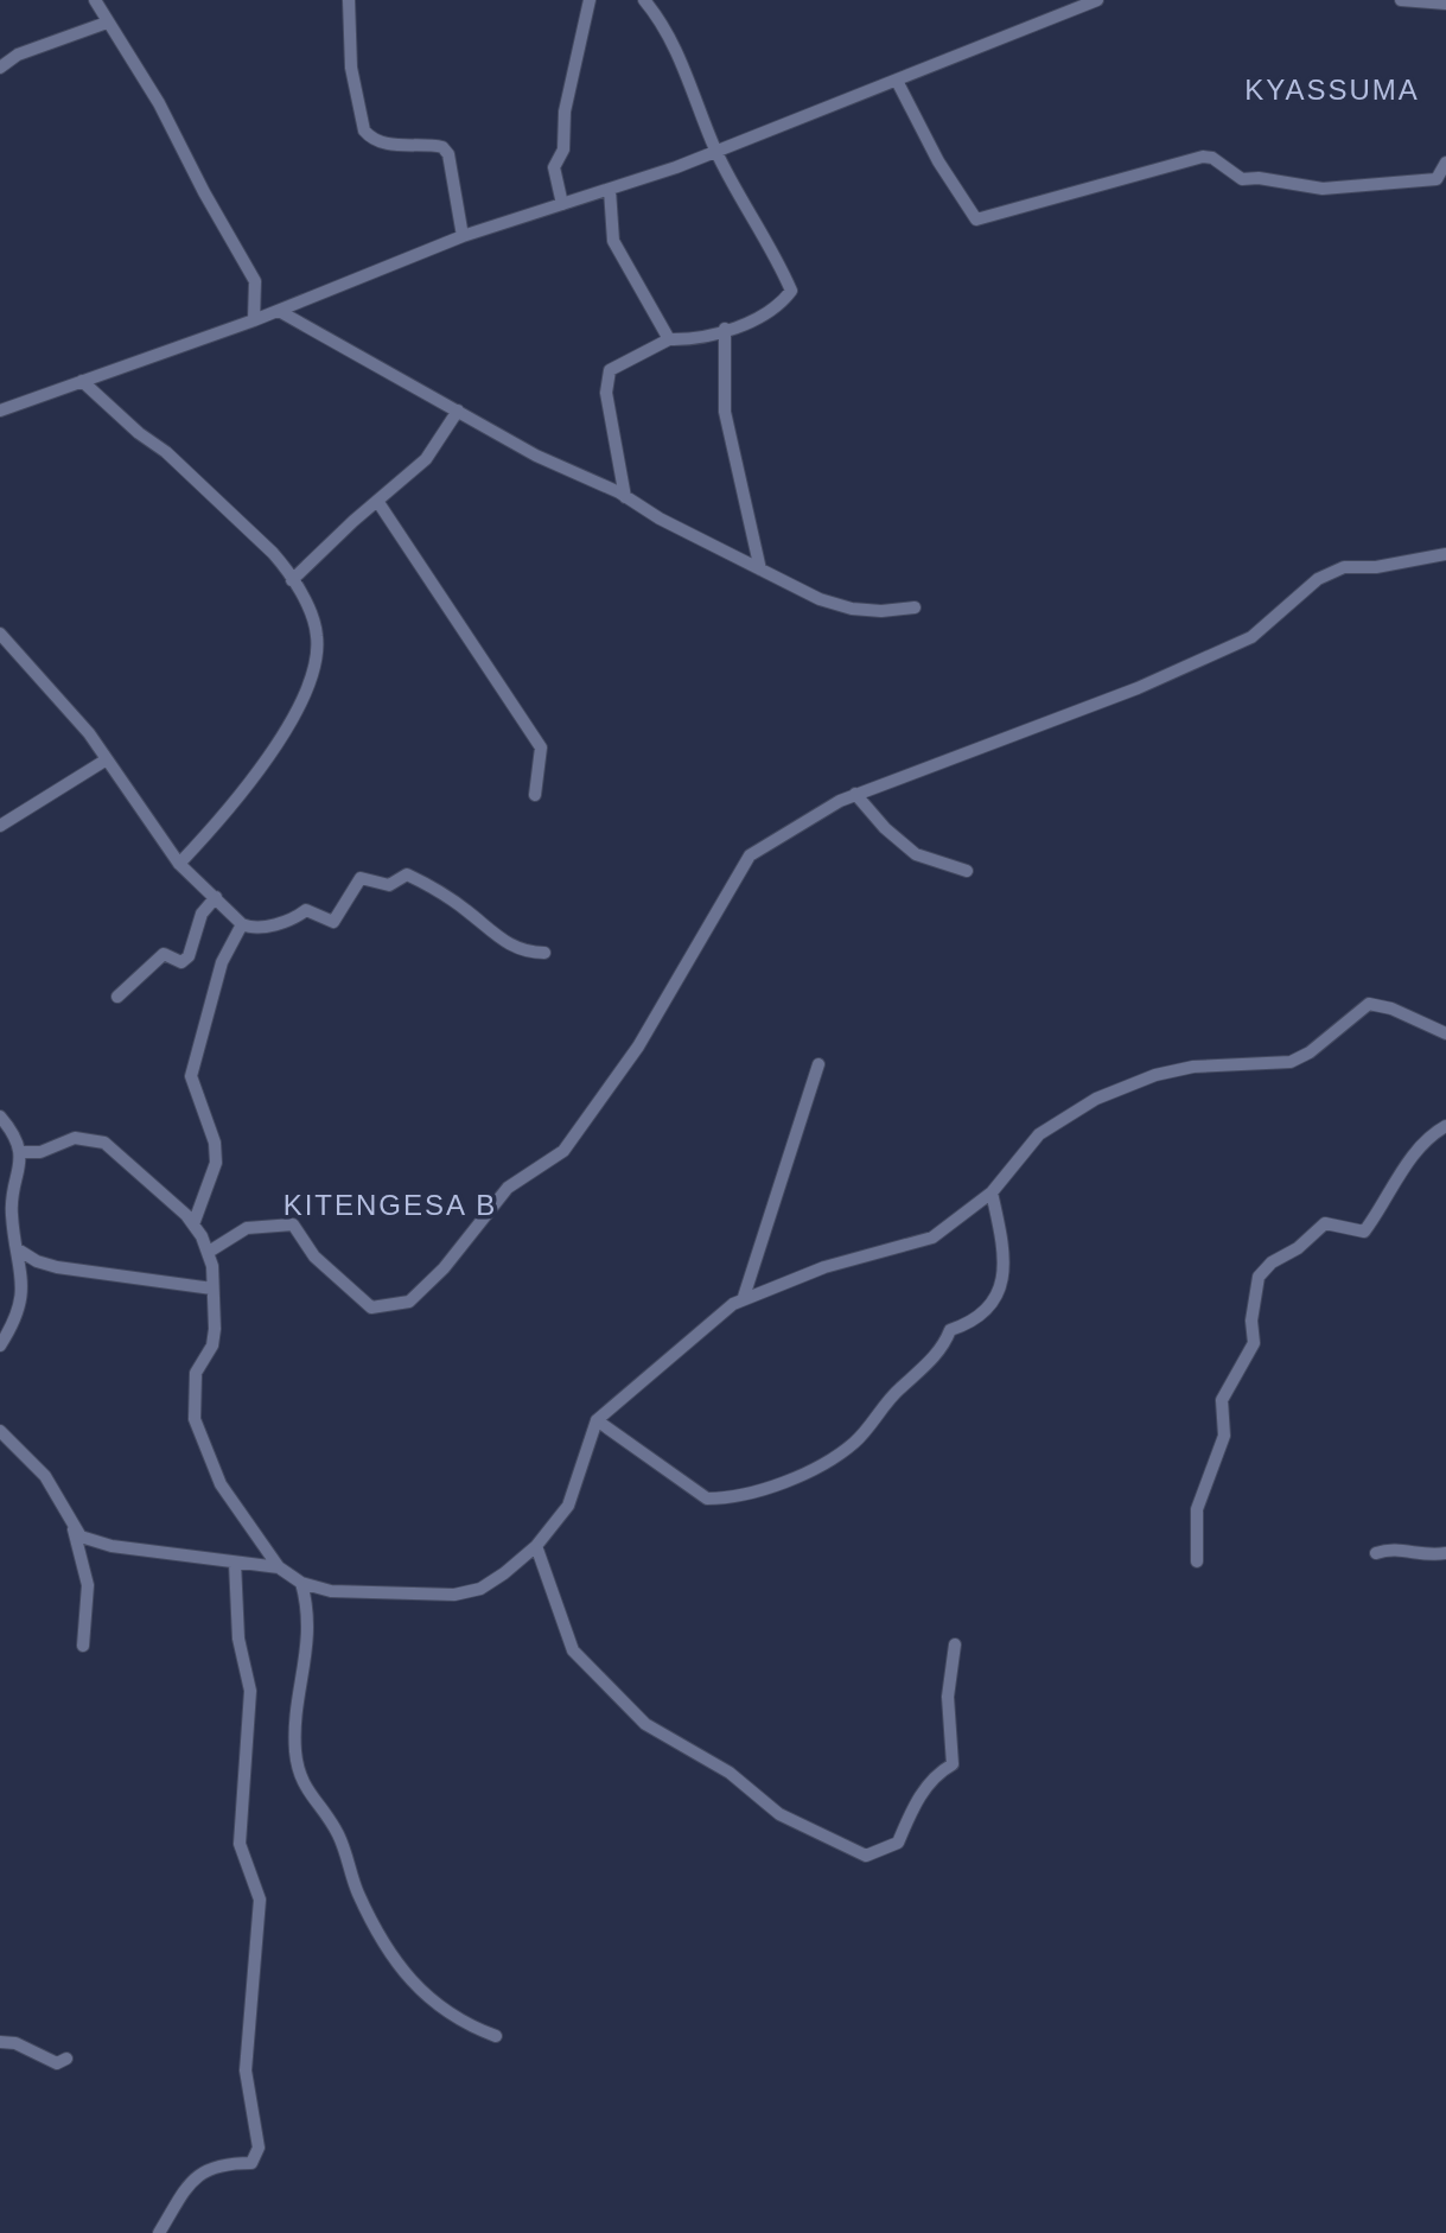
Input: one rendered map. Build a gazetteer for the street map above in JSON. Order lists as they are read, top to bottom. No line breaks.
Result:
{"districts":["KYASSUMA","KITENGESA B"]}
